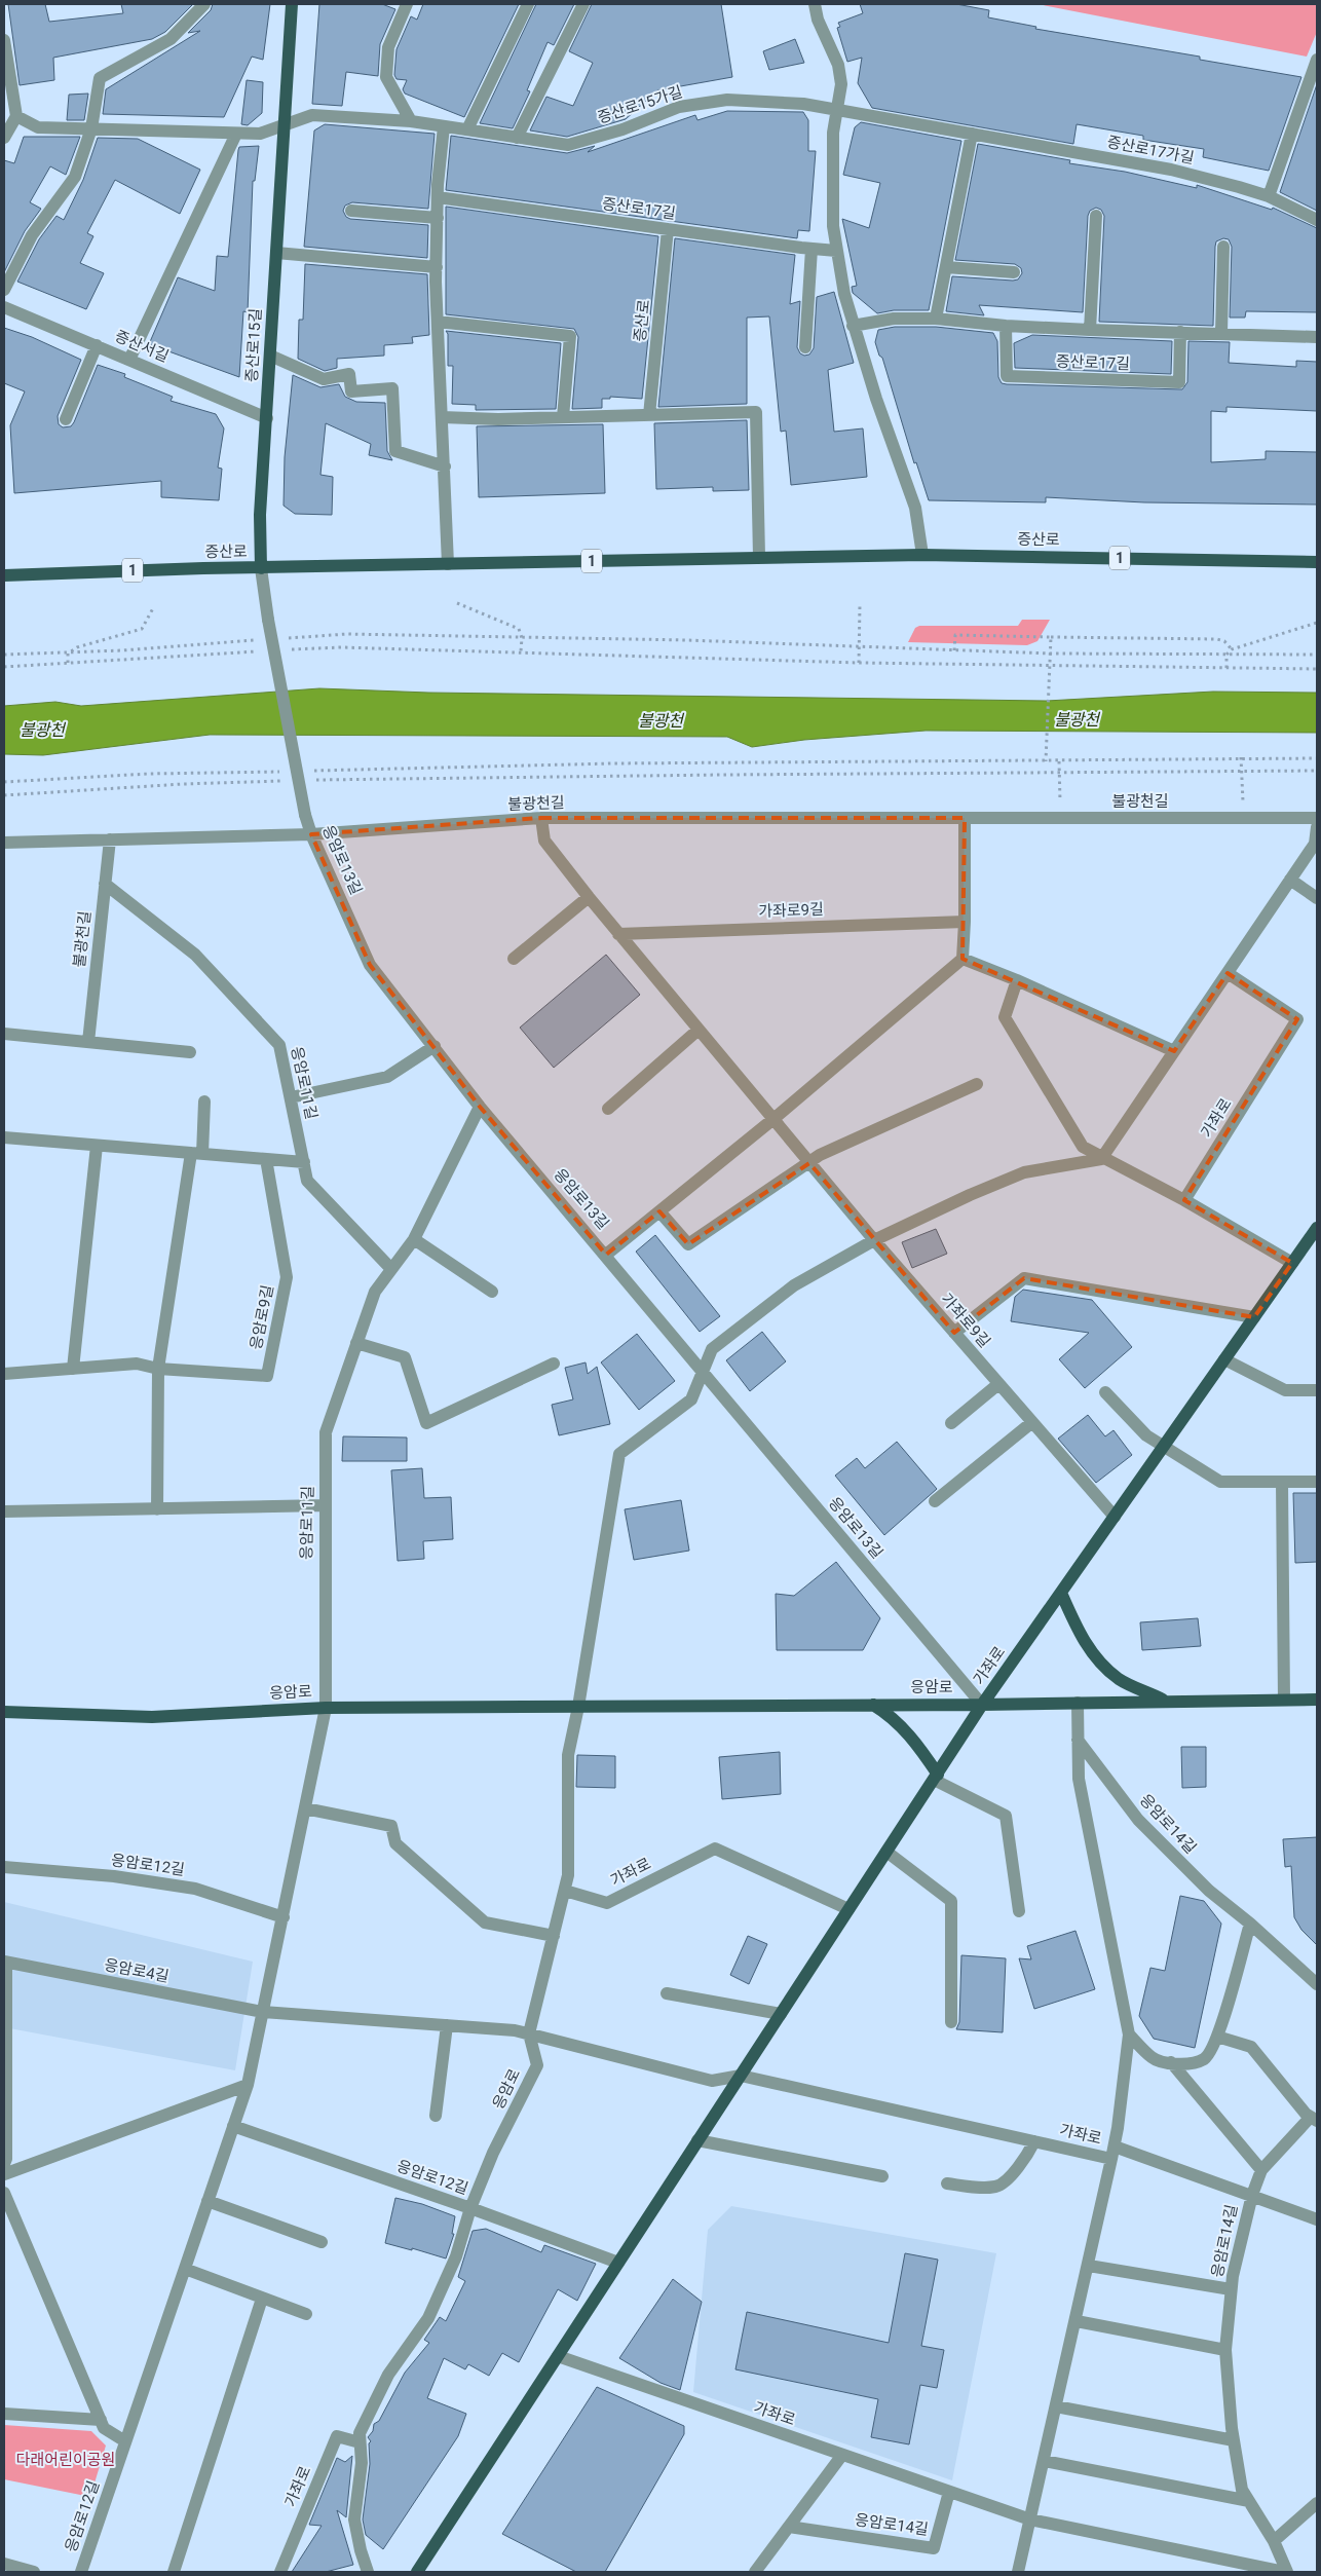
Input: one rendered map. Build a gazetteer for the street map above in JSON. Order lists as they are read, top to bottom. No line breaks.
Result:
{"streets":{"main road":["증산로","증산로15길","1","가좌로","응암로"],"street":["증산로15가길","증산로17가길","증산로17길","증산서길","불광천길","응암로13길","가좌로9길","응암로11길","응암로9길","응암로14길","응암로12길","응암로4길"]},"crossings":[["증산로15가길","증산로17가길"],["증산로15가길","증산로15길"],["증산로17길","증산로"],["증산로","증산로15길"],["증산로","응암로13길"],["증산로15길","증산서길"],["증산로15길","응암로13길"],["불광천길","응암로13길"],["불광천길","가좌로9길"],["불광천길","응암로11길"],["응암로13길","응암로11길"],["응암로13길","가좌로"],["응암로13길","응암로"],["가좌로9길","가좌로"],["응암로11길","응암로"],["응암로11길","응암로12길"],["가좌로","응암로"],["가좌로","응암로14길"],["가좌로","응암로12길"],["응암로","응암로12길"],["응암로12길","응암로4길"]],"water":["불광천"],"parks":["다래어린이공원"]}
